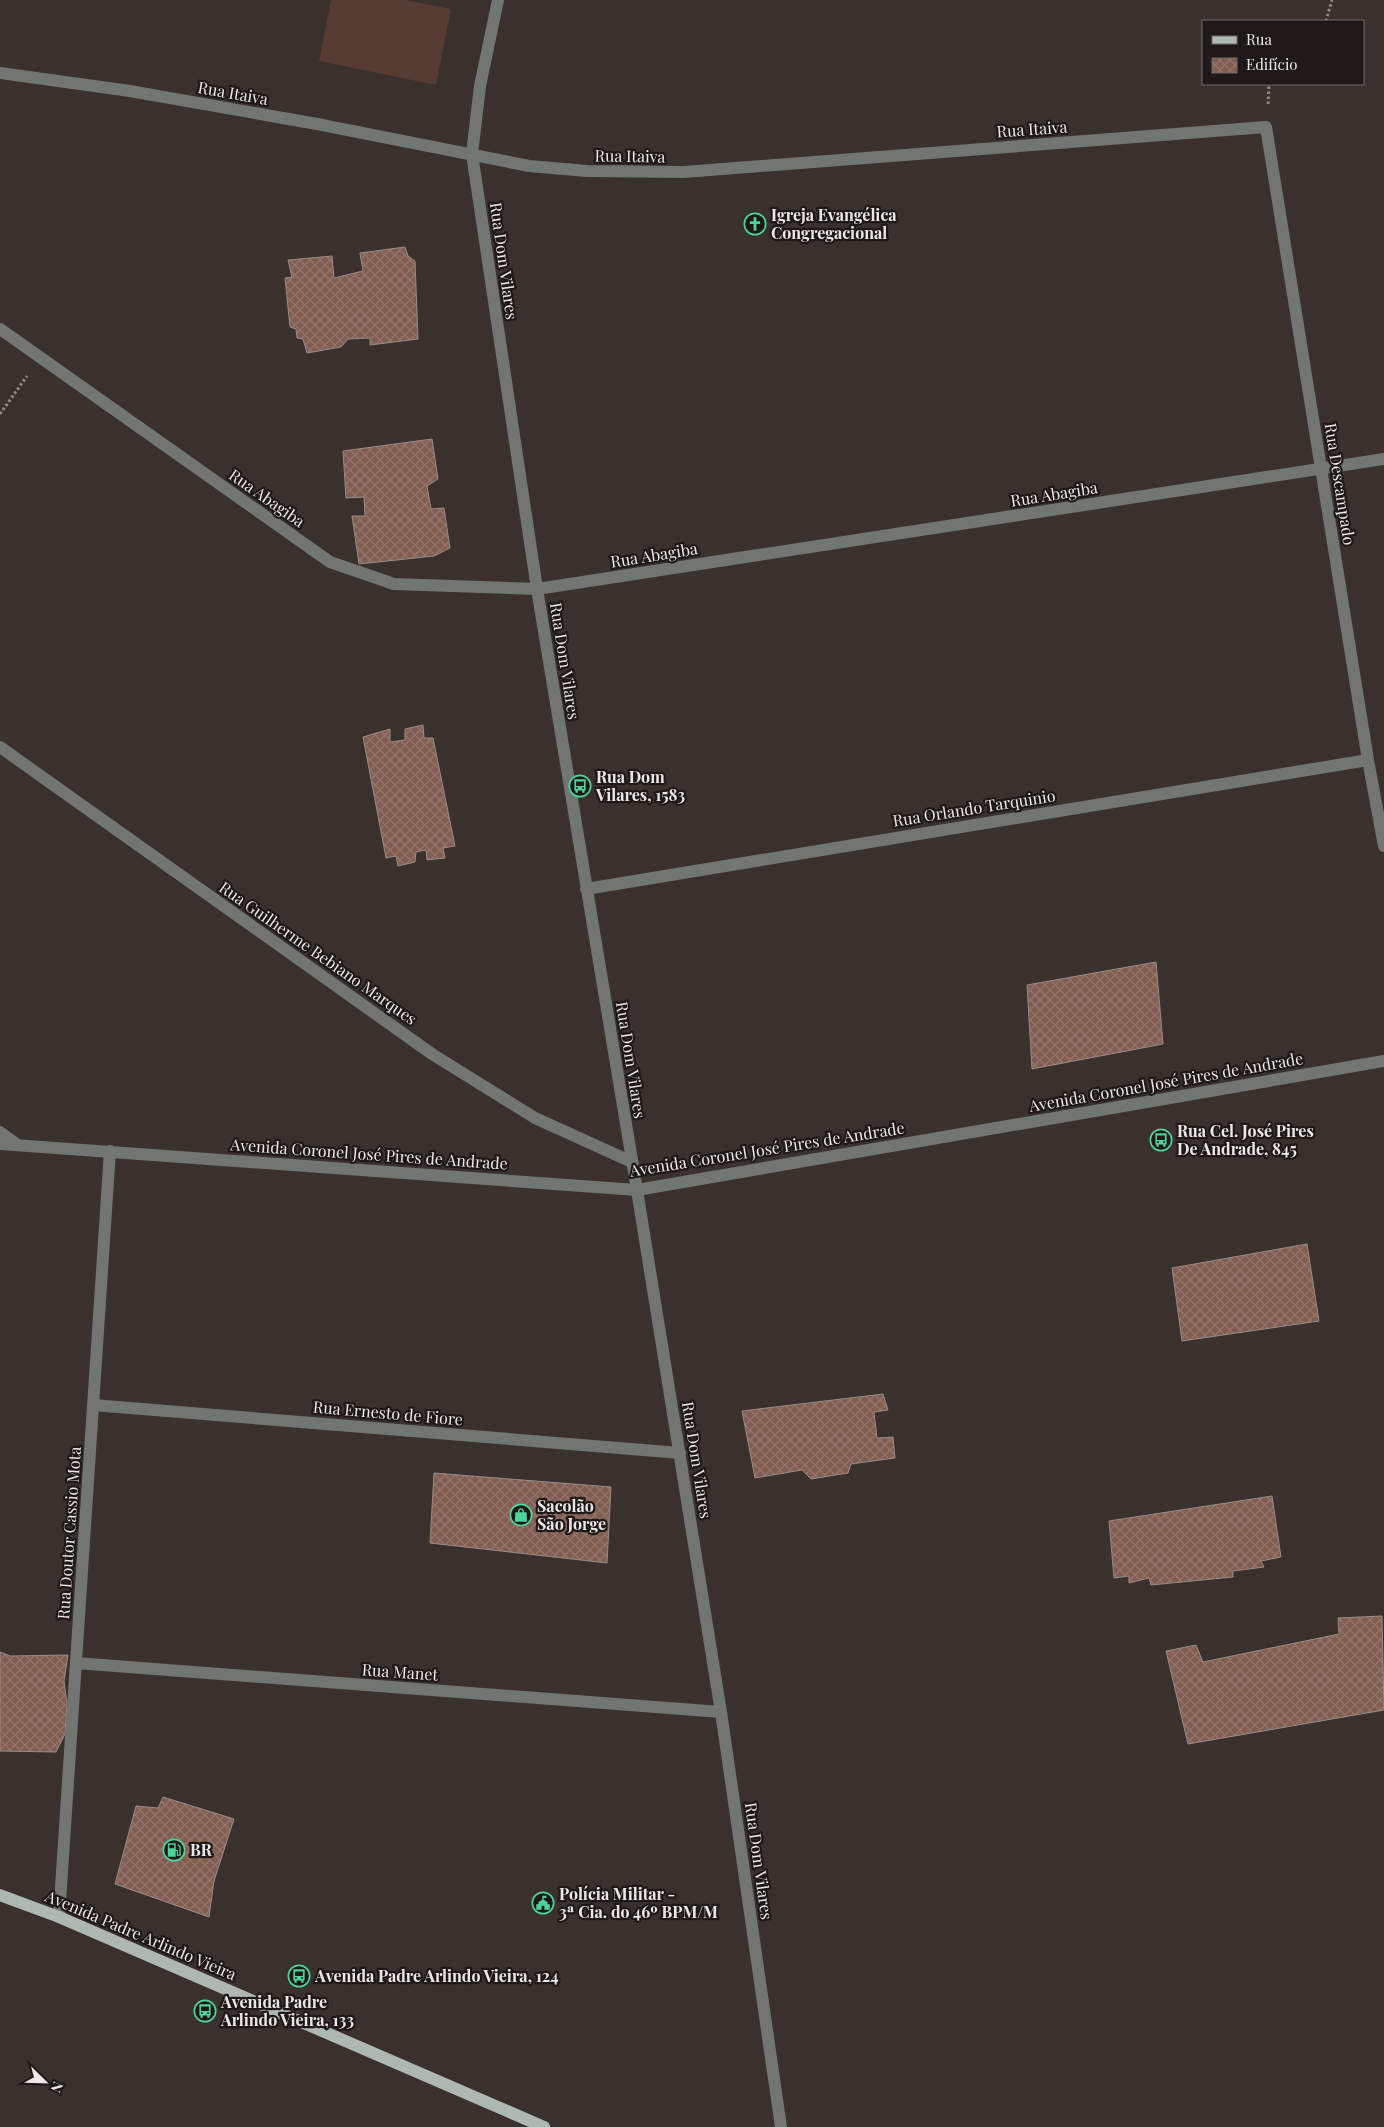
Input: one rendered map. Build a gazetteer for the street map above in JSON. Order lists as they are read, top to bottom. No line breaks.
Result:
{"streets":{"main road":["Avenida Padre Arlindo Vieira"],"street":["Rua Itaiva","Rua Dom Vilares","Rua Descampado","Rua Abagiba","Rua Orlando Tarquinio","Rua Guilherme Bebiano Marques","Avenida Coronel José Pires de Andrade","Rua Ernesto de Fiore","Rua Doutor Cassio Mota","Rua Manet"]},"crossings":[["Rua Itaiva","Rua Dom Vilares"],["Rua Itaiva","Rua Descampado"],["Rua Dom Vilares","Rua Abagiba"],["Rua Dom Vilares","Rua Orlando Tarquinio"],["Rua Dom Vilares","Rua Guilherme Bebiano Marques"],["Rua Dom Vilares","Avenida Coronel José Pires de Andrade"],["Rua Dom Vilares","Rua Ernesto de Fiore"],["Rua Dom Vilares","Rua Manet"],["Rua Descampado","Rua Abagiba"],["Rua Descampado","Rua Orlando Tarquinio"],["Avenida Coronel José Pires de Andrade","Rua Doutor Cassio Mota"],["Rua Ernesto de Fiore","Rua Doutor Cassio Mota"],["Rua Doutor Cassio Mota","Rua Manet"],["Rua Doutor Cassio Mota","Avenida Padre Arlindo Vieira"]],"places":{"church":["Igreja Evangélica Congregacional"],"bus stop":["Rua Dom Vilares, 1583","Rua Cel. José Pires De Andrade, 845","Avenida Padre Arlindo Vieira, 124","Avenida Padre Arlindo Vieira, 133"],"shop":["Sacolão São Jorge"],"fuel station":["BR"],"public building":["Polícia Militar - 3ª Cia. do 46º BPM/M"]},"legend":["Rua","Edifício"],"north":"bottom right"}
